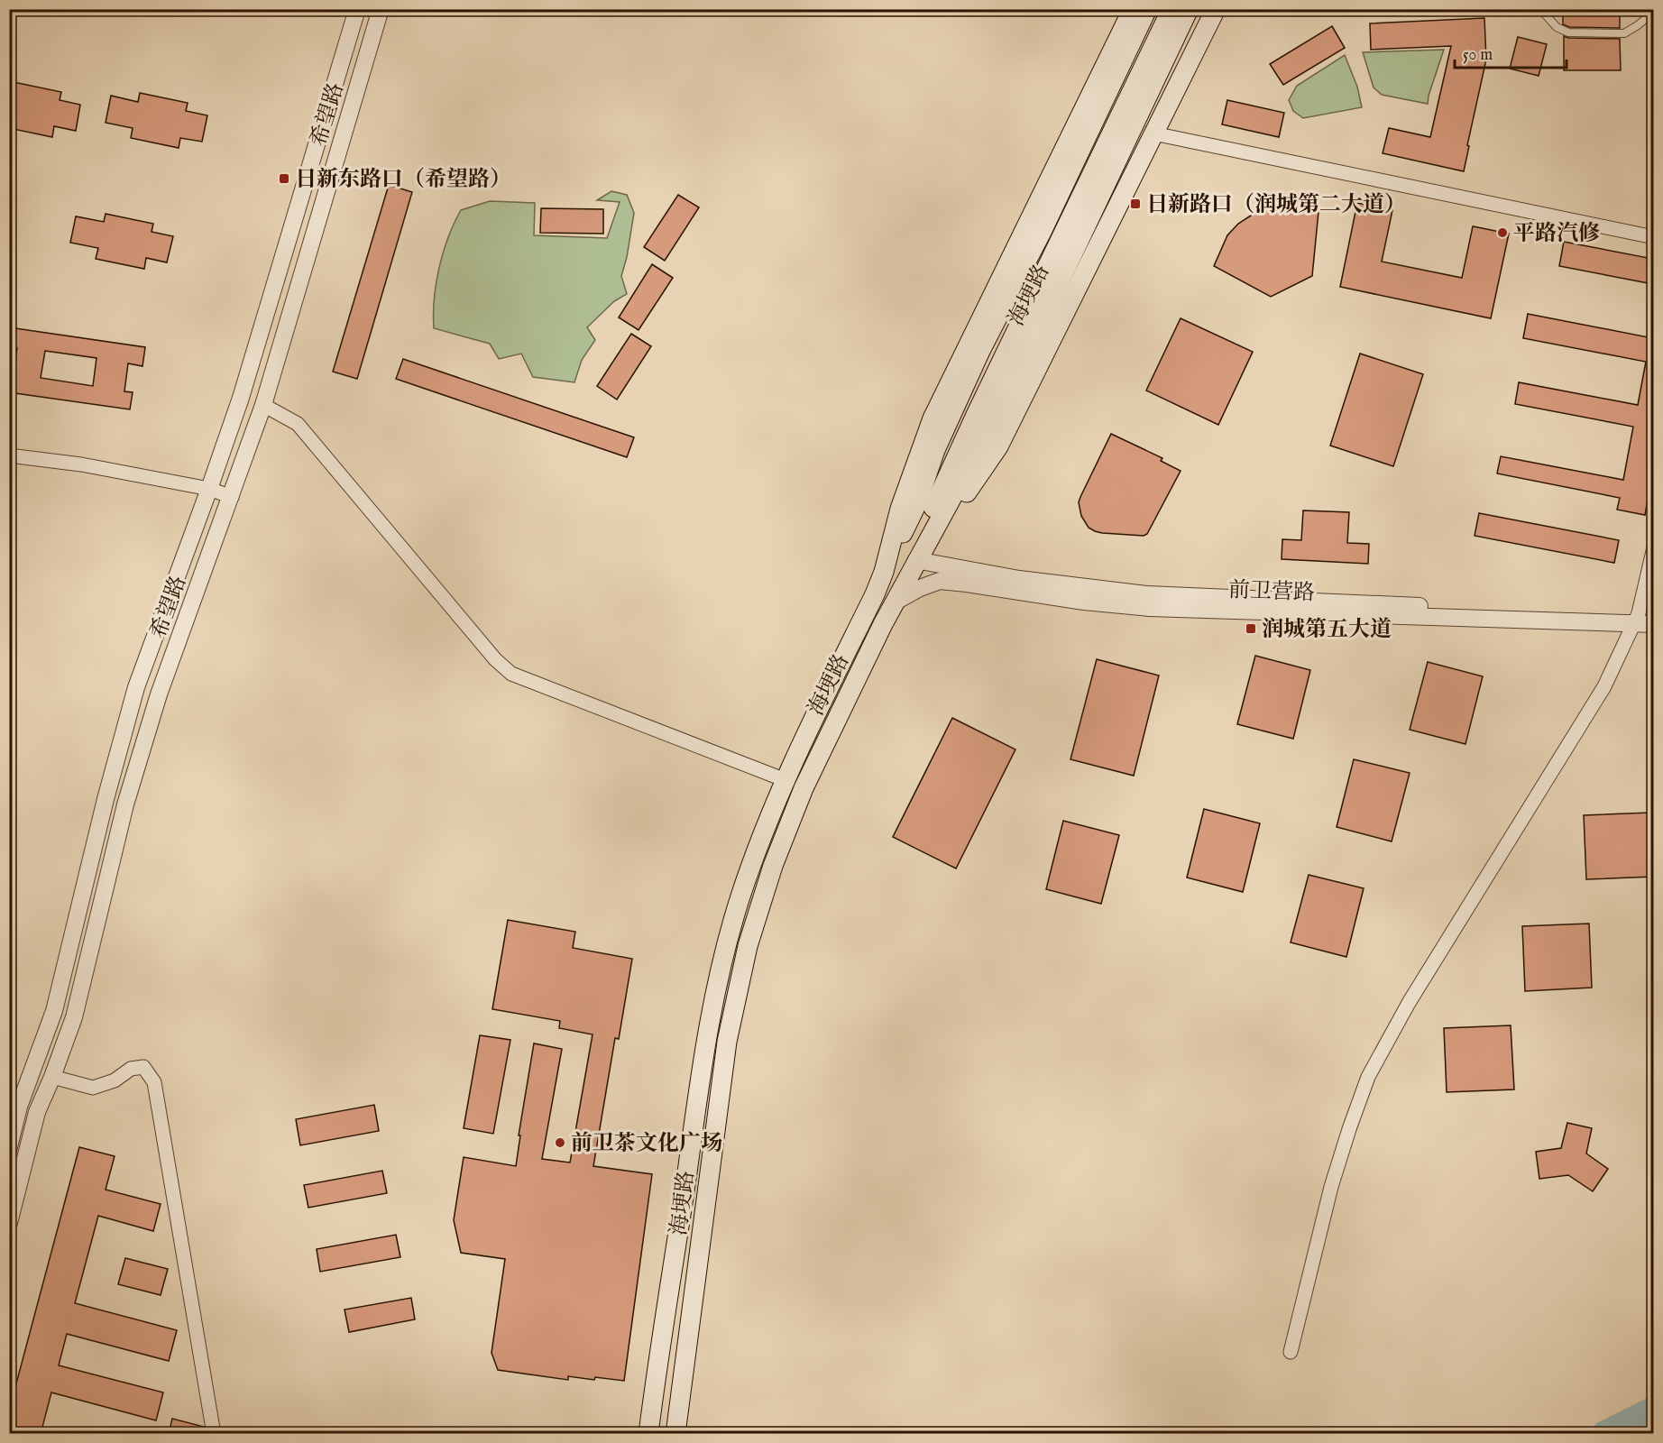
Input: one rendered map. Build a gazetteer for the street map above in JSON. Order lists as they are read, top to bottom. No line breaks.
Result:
{"streets":{"main road":["海埂路"],"street":["希望路","前卫营路"]},"crossings":[["海埂路","前卫营路"]],"places":{"transit":["日新东路口（希望路）","日新路口（润城第二大道）","润城第五大道"],"other":["平路汽修","前卫茶文化广场"]},"scale_bar":"50 m"}
